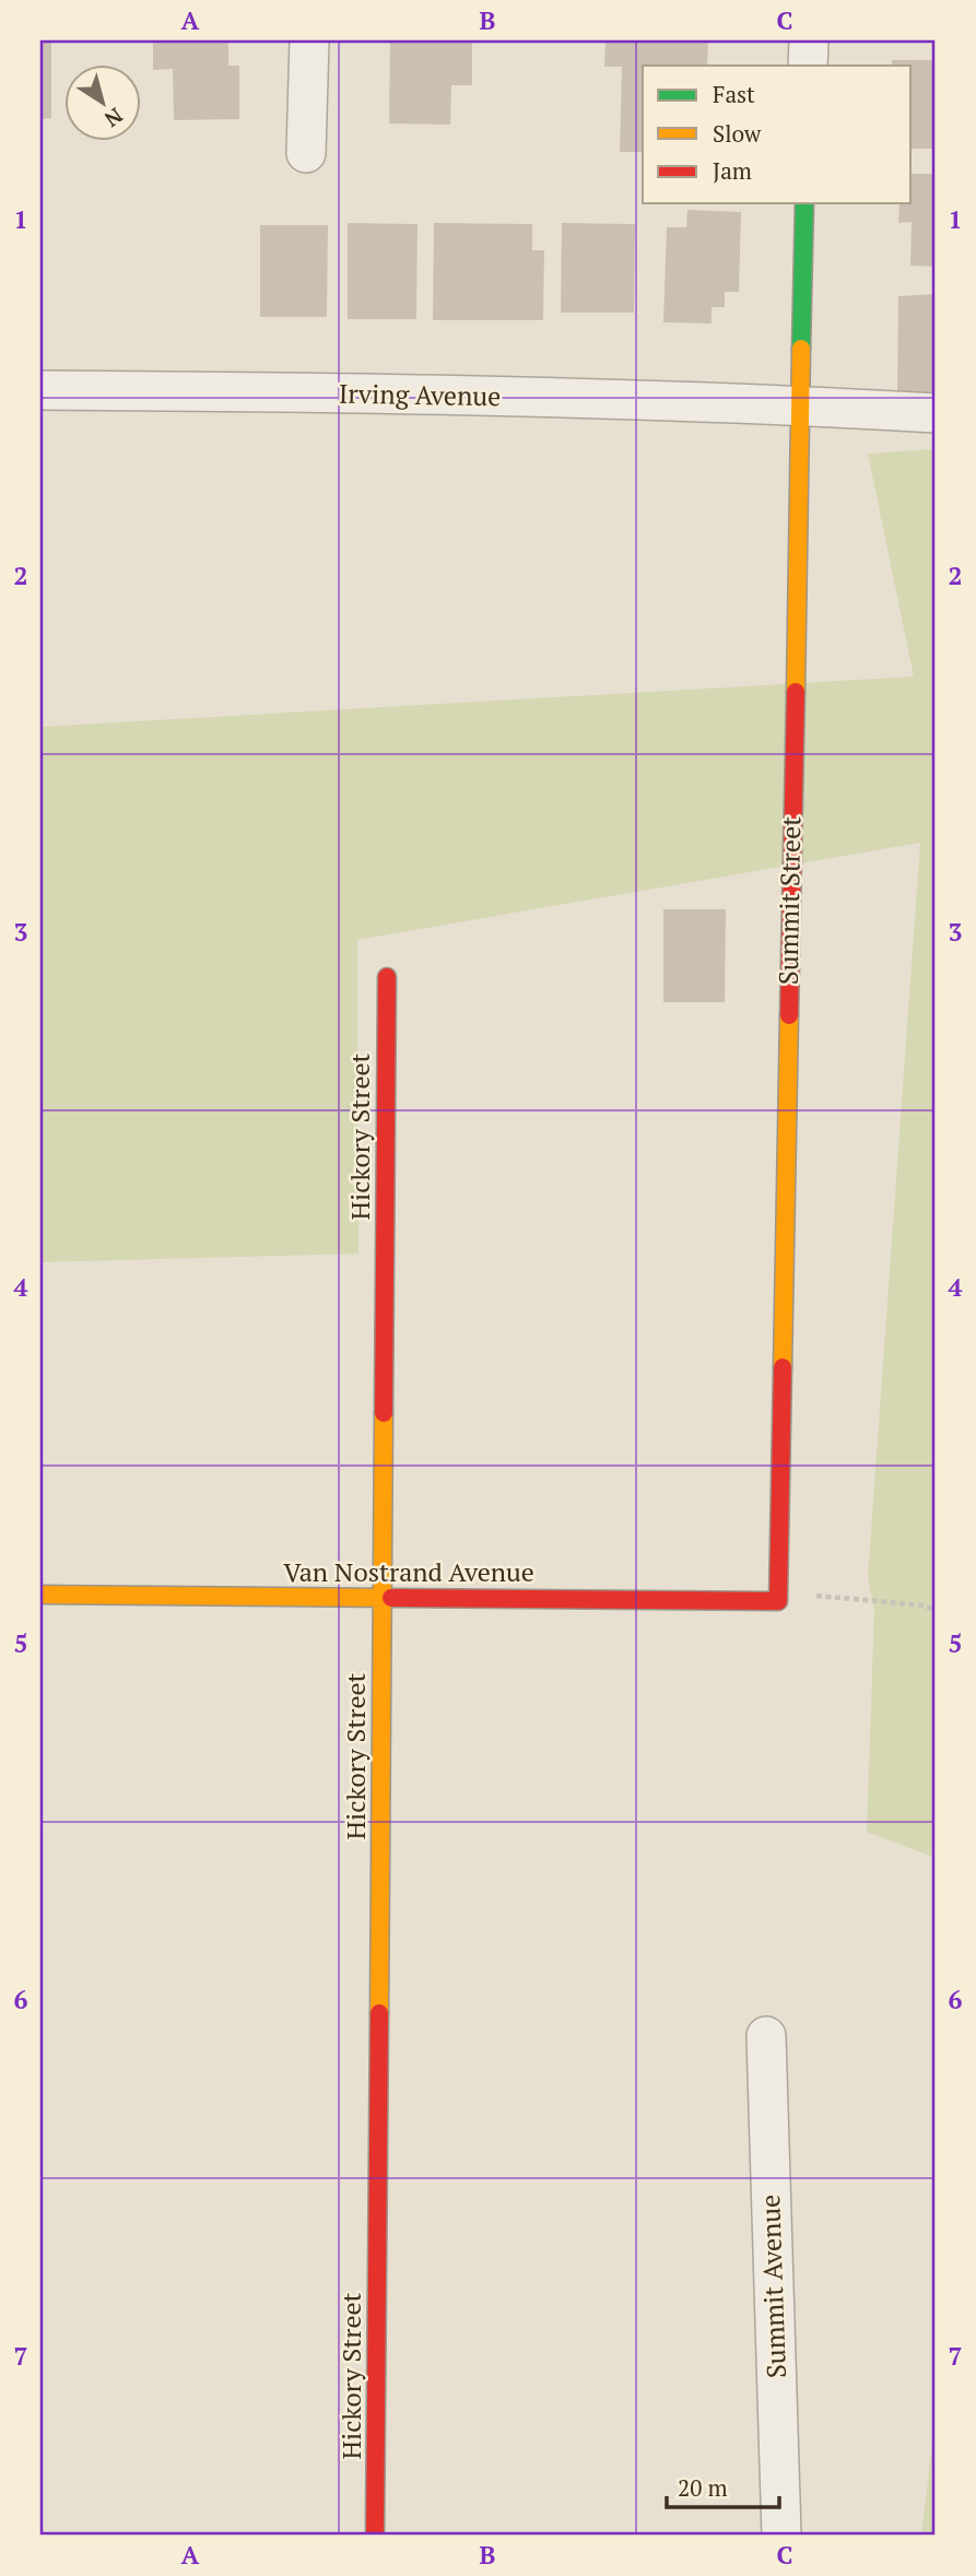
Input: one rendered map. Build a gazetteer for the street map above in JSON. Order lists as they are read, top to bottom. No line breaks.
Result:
{"streets":{"street":["Irving Avenue","Summit Street","Hickory Street","Van Nostrand Avenue","Summit Avenue"]},"crossings":[["Irving Avenue","Summit Street"],["Summit Street","Van Nostrand Avenue"],["Hickory Street","Van Nostrand Avenue"]],"legend":["Fast","Slow","Jam"],"scale_bar":"20 m","north":"bottom right","grid":{"columns":["A","B","C"],"rows":["1","2","3","4","5","6","7"]}}
